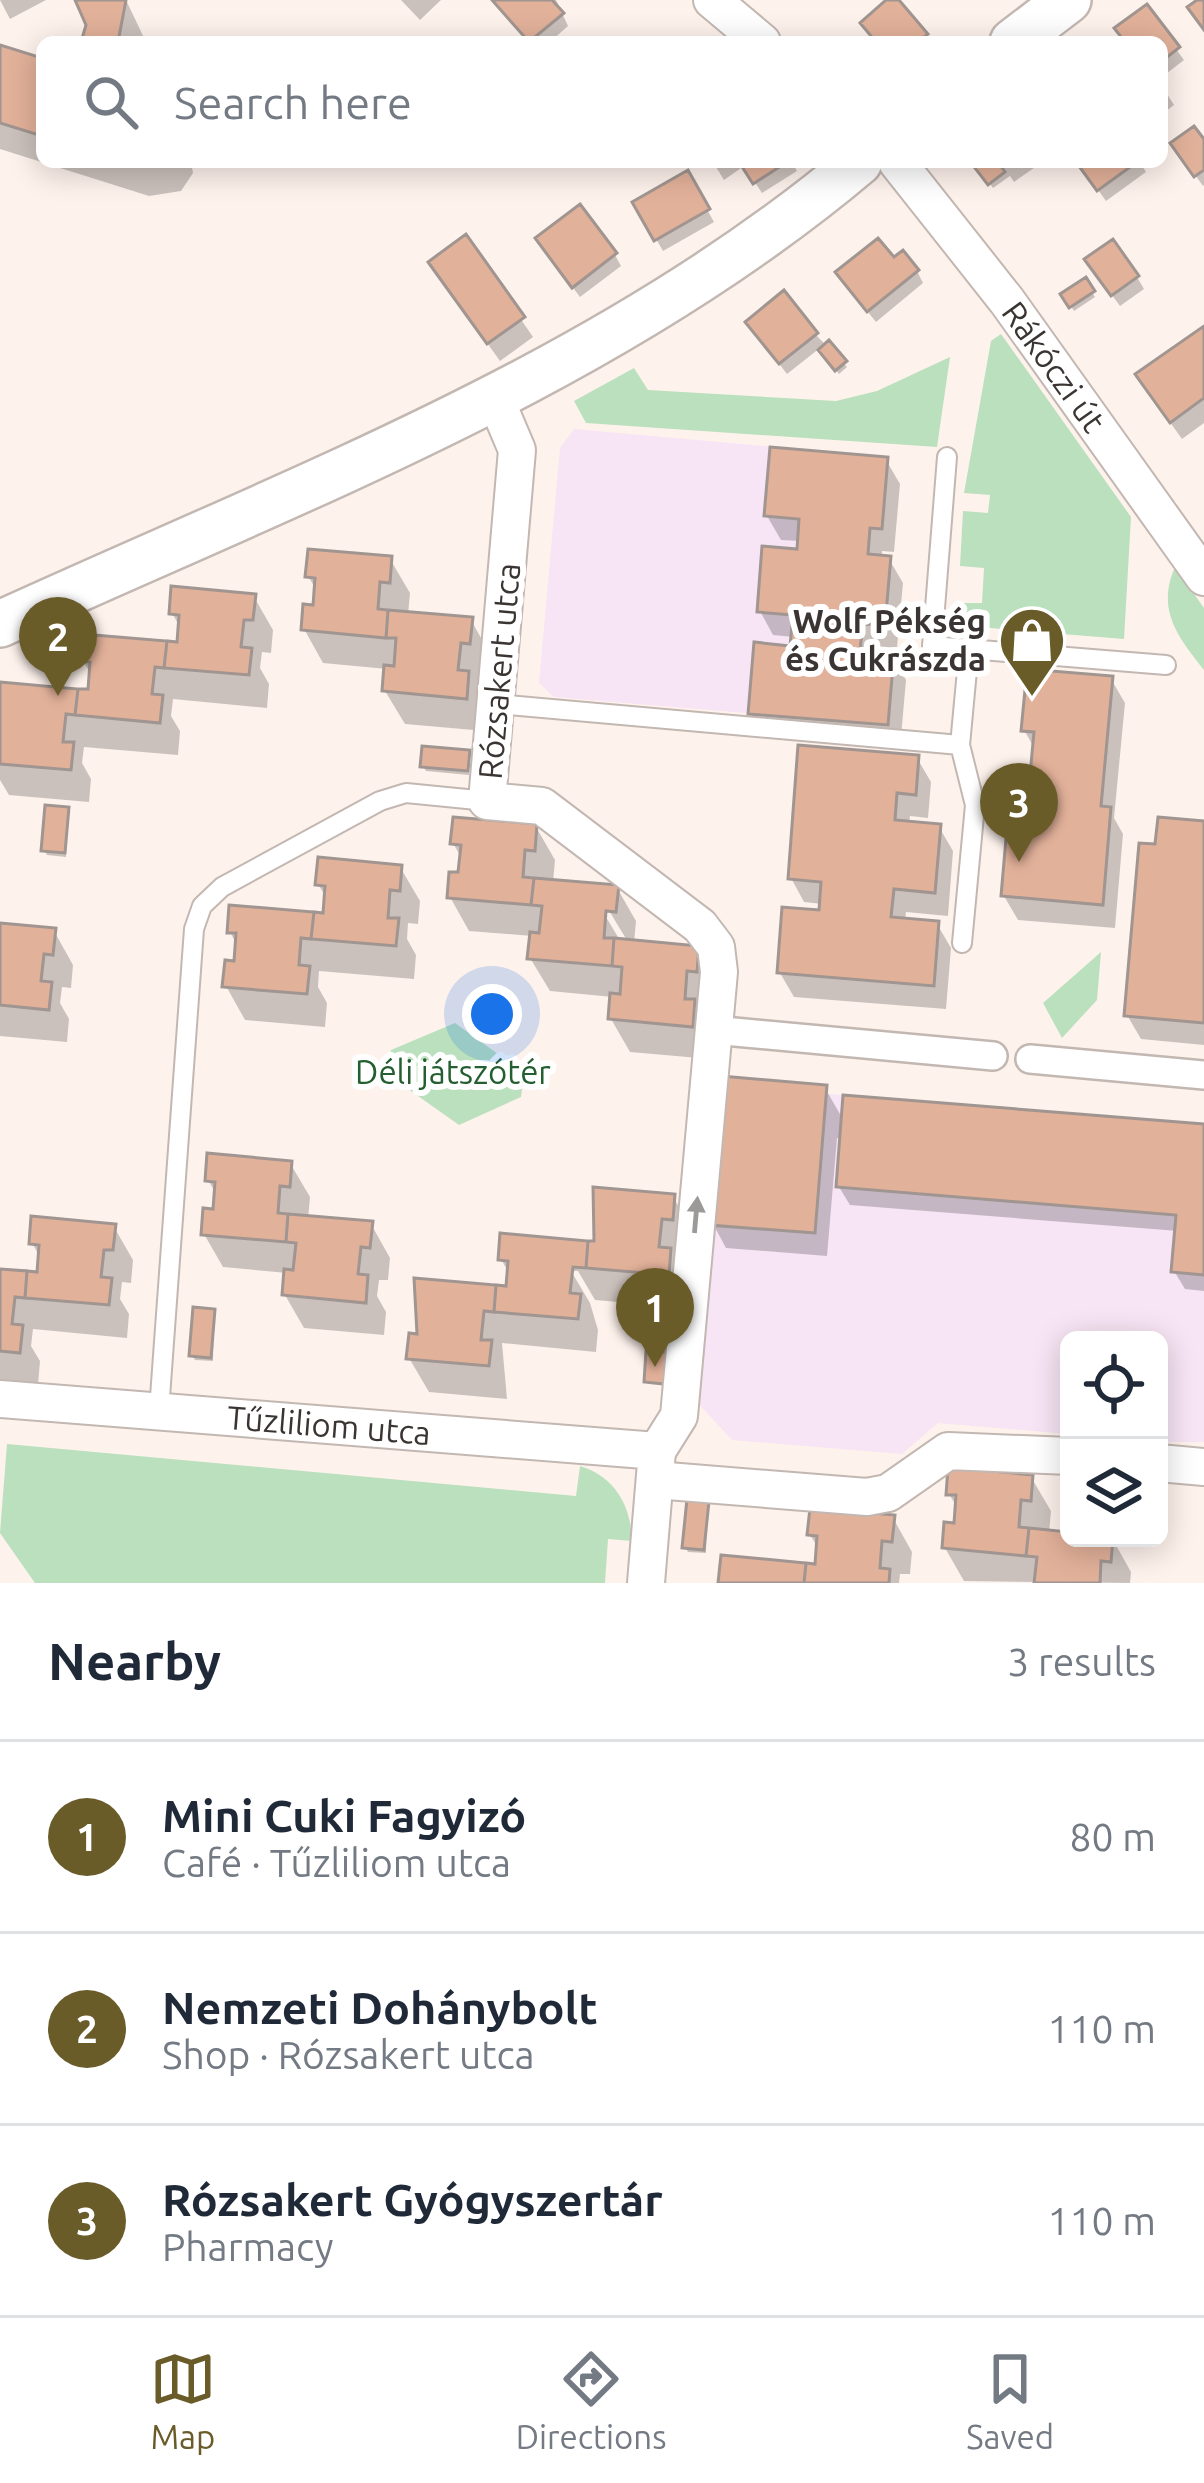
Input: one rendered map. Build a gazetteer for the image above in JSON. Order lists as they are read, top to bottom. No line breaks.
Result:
{"streets":{"street":["Rákóczi út","Rózsakert utca","Tűzliliom utca"]},"parks":["Déli játszótér"],"places":{"shop":["Wolf Pékség és Cukrászda"]},"page":{"search":"Search here","pins":["2","3","1"],"heading":["Nearby","3 results"],"list":[{"mark":"1","name":"Mini Cuki Fagyizó","note":"Café · Tűzliliom utca","value":"80 m"},{"mark":"2","name":"Nemzeti Dohánybolt","note":"Shop · Rózsakert utca","value":"110 m"},{"mark":"3","name":"Rózsakert Gyógyszertár","note":"Pharmacy","value":"110 m"}],"nav":["Map","Directions","Saved"]}}
